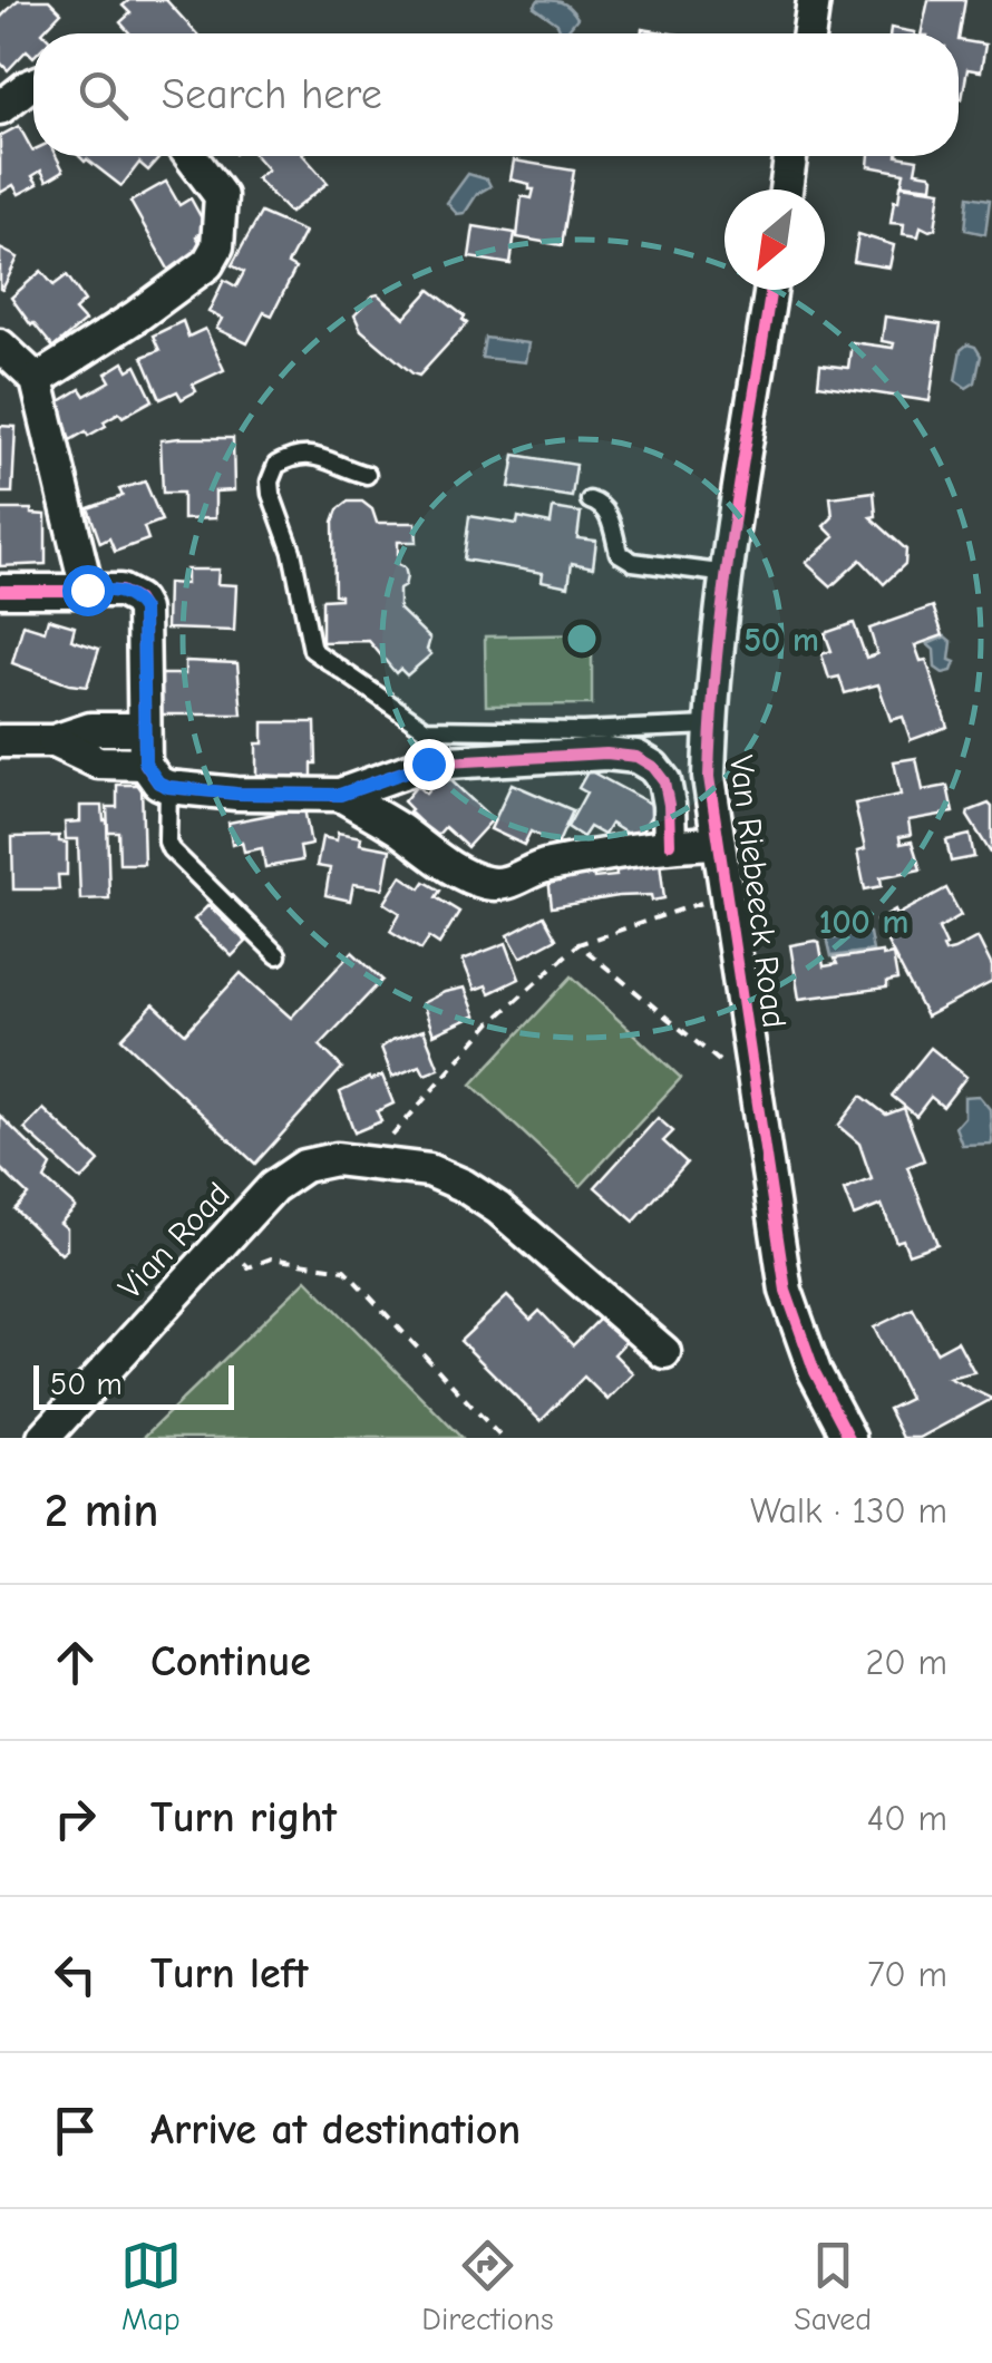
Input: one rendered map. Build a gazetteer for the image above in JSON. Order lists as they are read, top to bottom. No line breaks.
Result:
{"streets":{"street":["Van Riebeeck Road","Vian Road"]},"scale_bar":"50 m","north":"bottom left","page":{"search":"Search here","scale":"50 m","heading":["2 min","Walk · 130 m"],"list":[["Continue","20 m"],["Turn right","40 m"],["Turn left","70 m"],"Arrive at destination"],"nav":["Map","Directions","Saved"]},"rings":["50 m","100 m"]}
